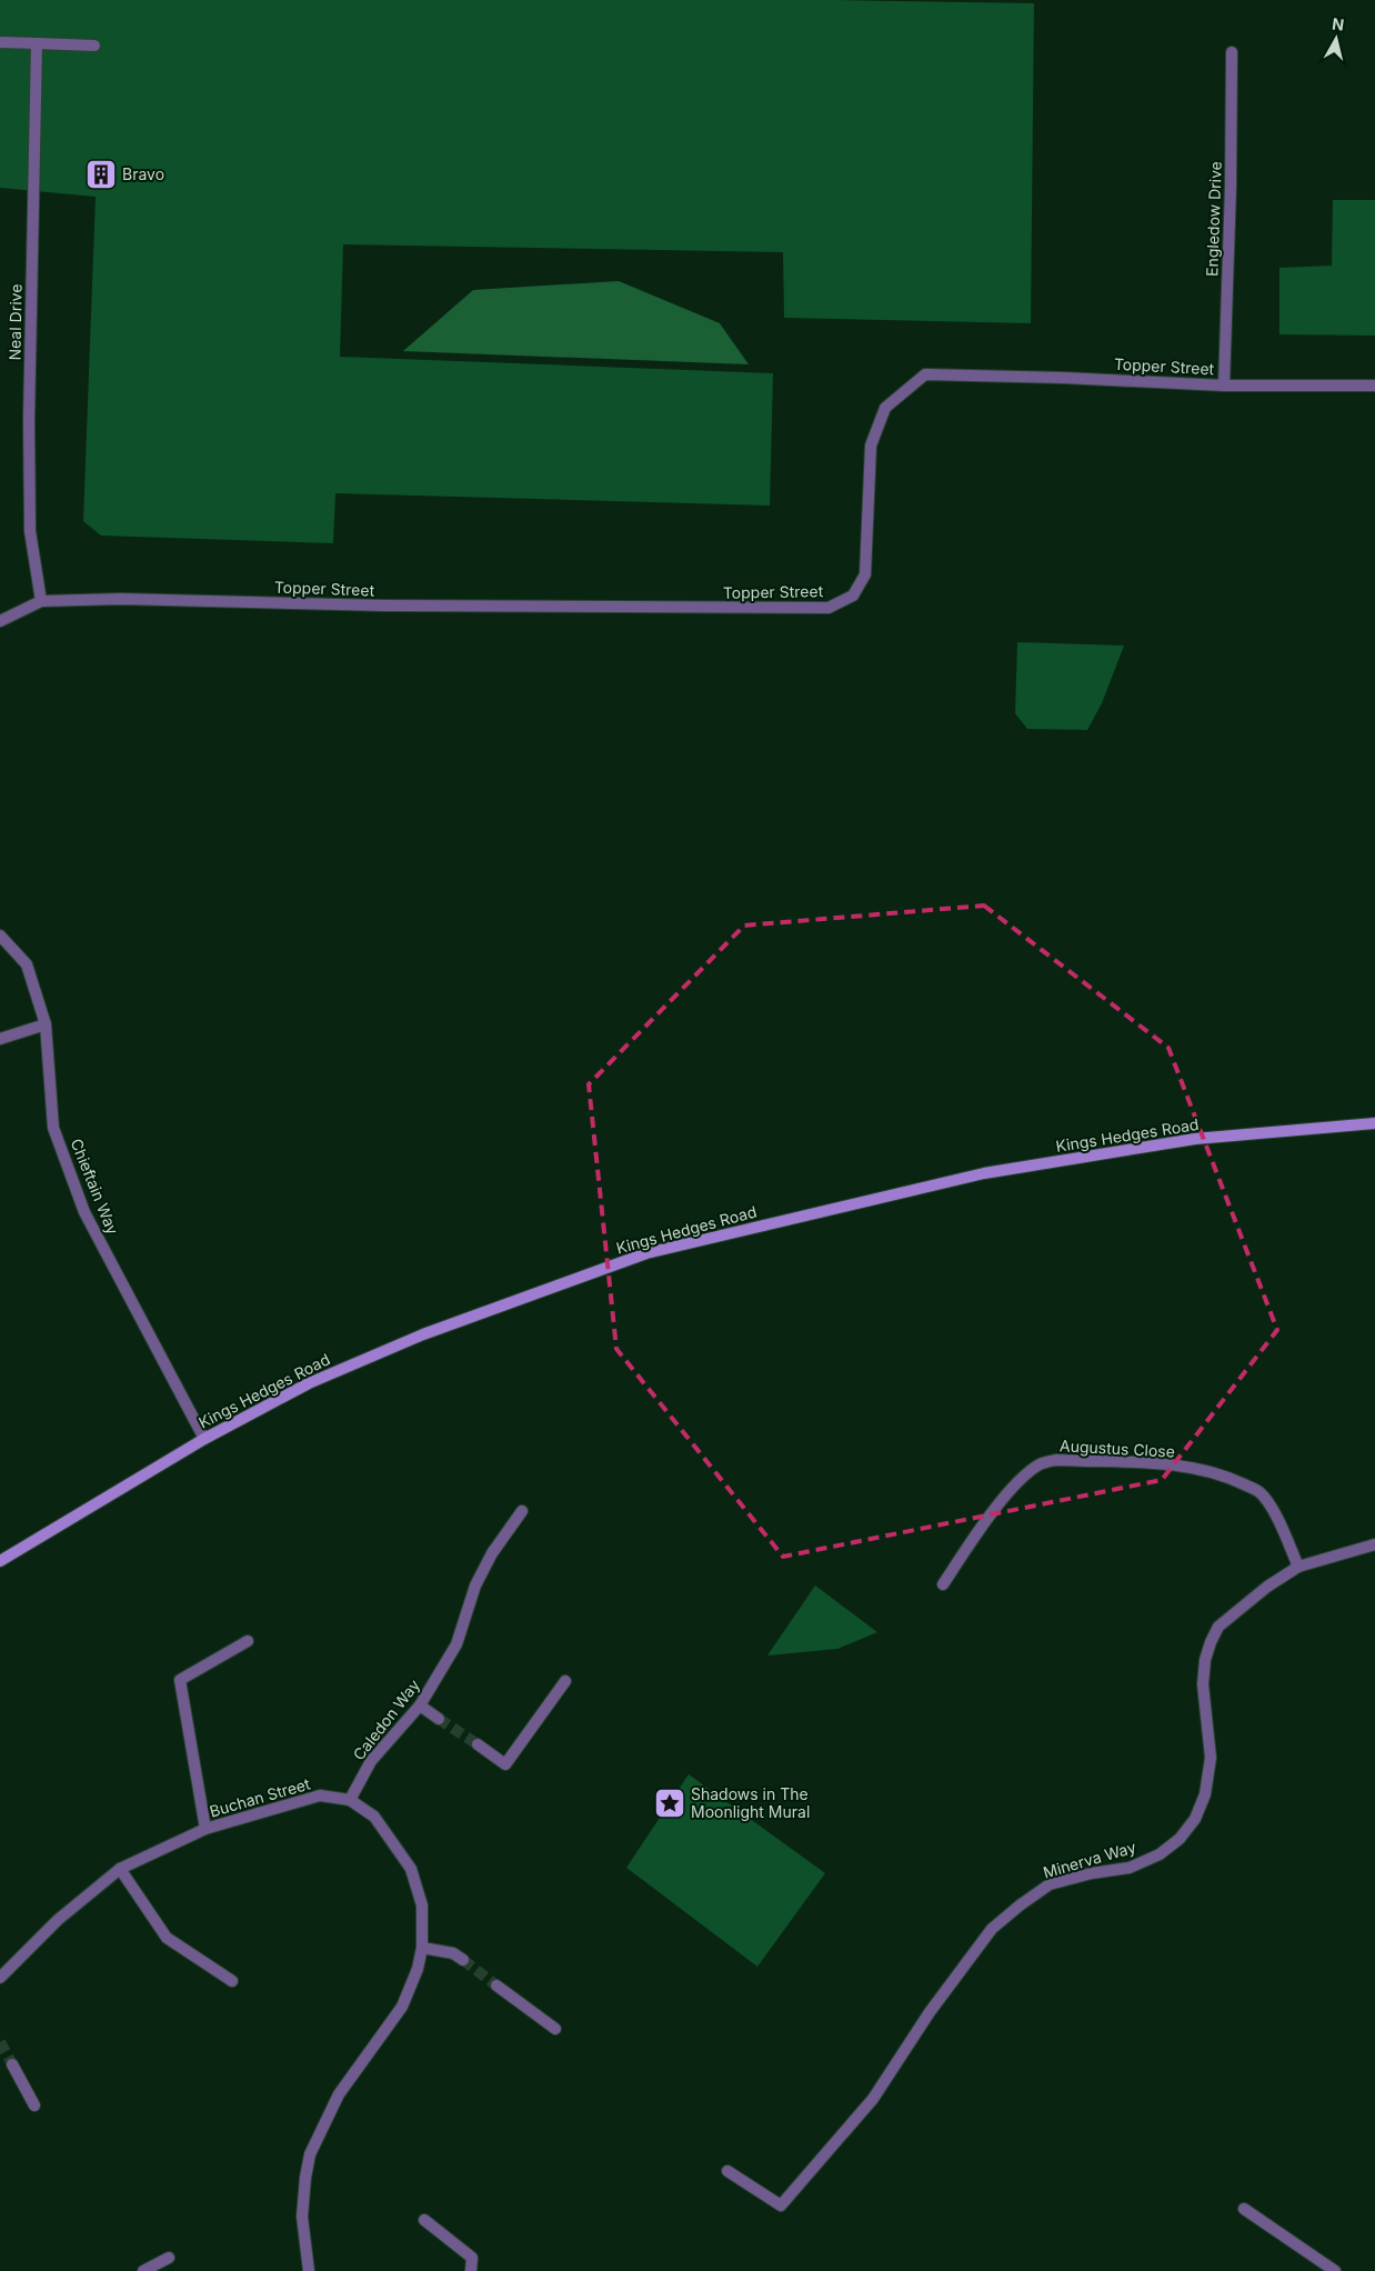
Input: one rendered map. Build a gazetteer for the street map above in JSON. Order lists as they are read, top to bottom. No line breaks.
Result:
{"streets":{"street":["Engledow Drive","Neal Drive","Topper Street","Kings Hedges Road","Chieftain Way","Augustus Close","Caledon Way","Buchan Street","Minerva Way"]},"crossings":[["Engledow Drive","Topper Street"],["Neal Drive","Topper Street"],["Kings Hedges Road","Chieftain Way"],["Augustus Close","Minerva Way"],["Caledon Way","Buchan Street"]],"places":{"building":["Bravo"],"place":["Shadows in The Moonlight Mural"]},"north":"top"}
